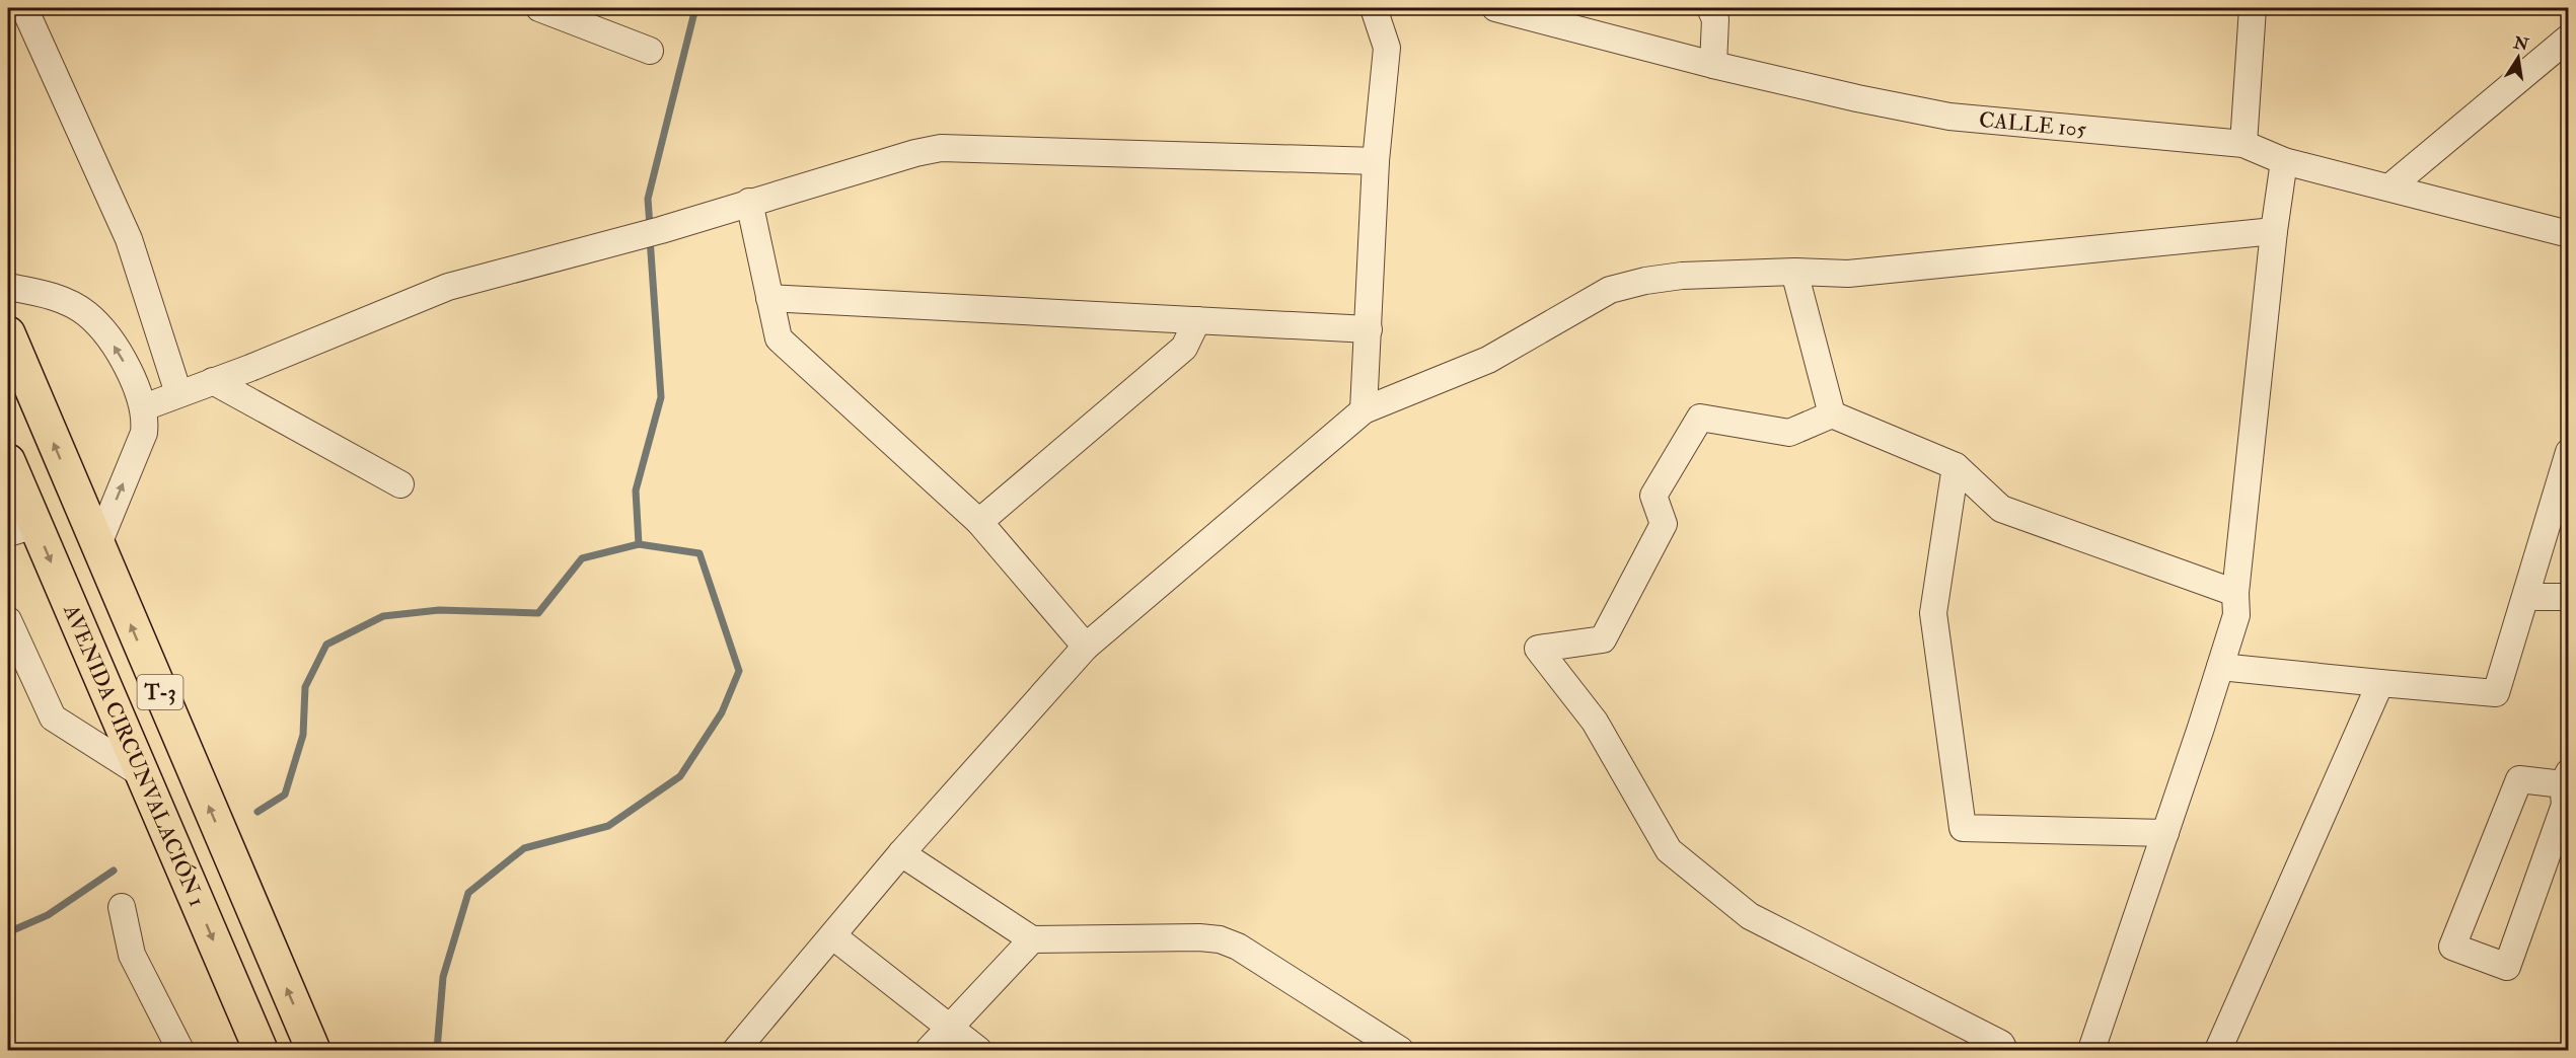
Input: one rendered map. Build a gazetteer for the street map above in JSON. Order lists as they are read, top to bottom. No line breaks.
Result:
{"streets":{"main road":["T-3","AVENIDA CIRCUNVALACIÓN 1"],"street":["CALLE 105"]},"north":"top"}
